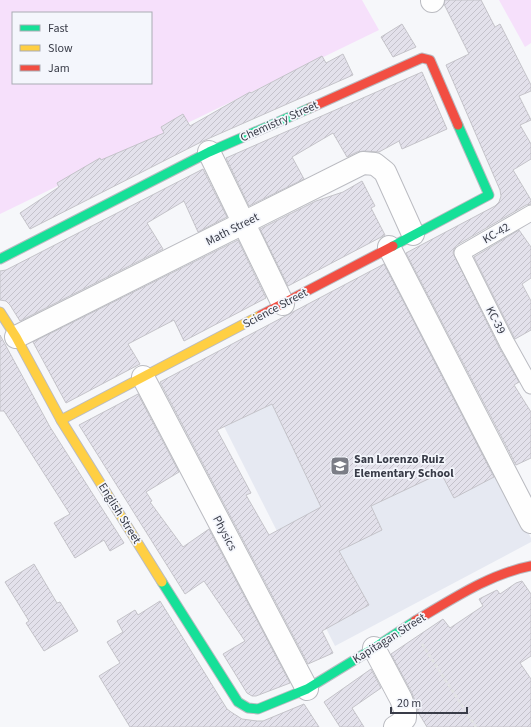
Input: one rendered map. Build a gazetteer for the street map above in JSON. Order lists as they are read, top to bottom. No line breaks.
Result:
{"streets":{"street":["Chemistry Street","Math Street","Science Street","English Street","Physics","Kapitagan Street"],"lane":["KC-42","KC-39"]},"crossings":[["Chemistry Street","Science Street"],["Math Street","Science Street"],["Math Street","English Street"],["KC-42","KC-39"],["Science Street","English Street"],["Science Street","Physics"],["English Street","Kapitagan Street"],["Physics","Kapitagan Street"]],"places":{"school or university":["San Lorenzo Ruiz Elementary School"]},"legend":["Fast","Slow","Jam"],"scale_bar":"20 m"}
